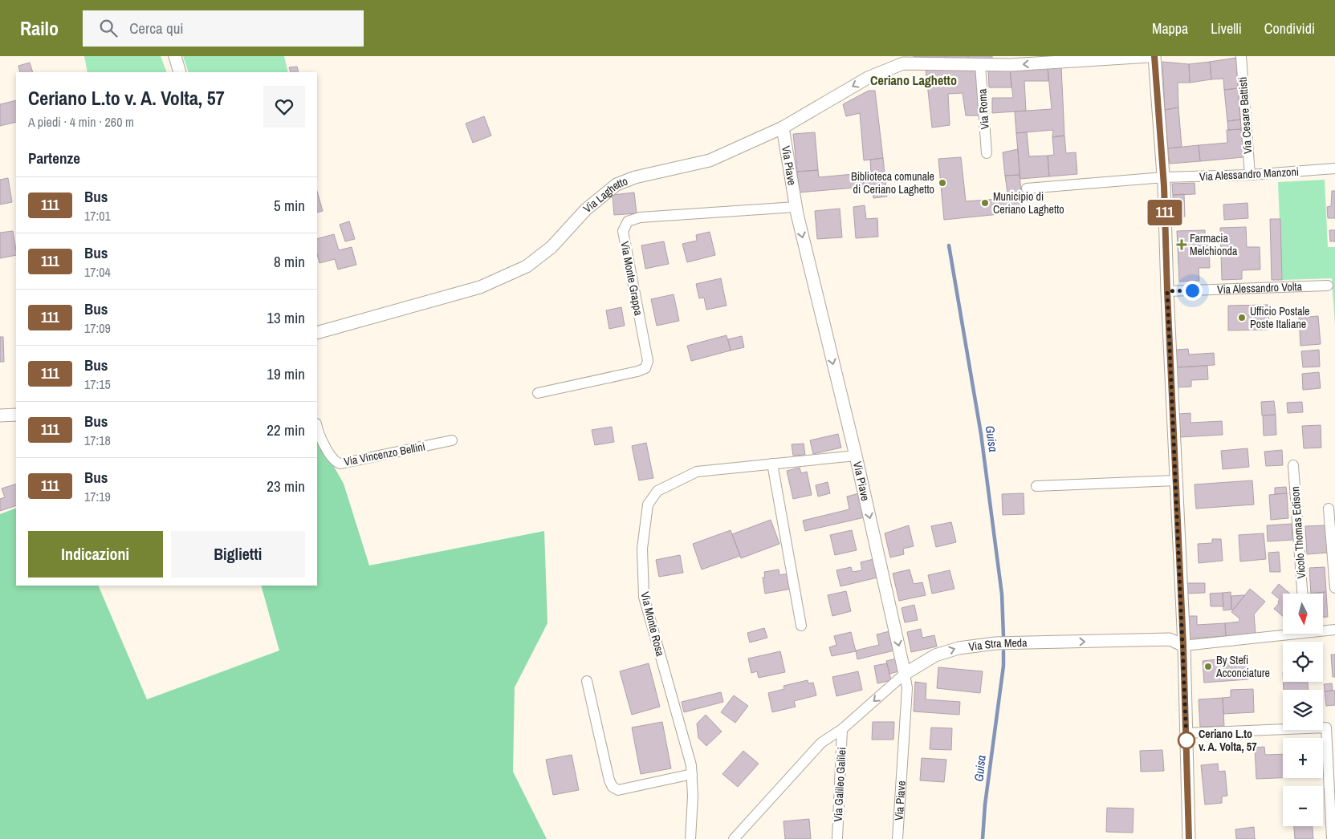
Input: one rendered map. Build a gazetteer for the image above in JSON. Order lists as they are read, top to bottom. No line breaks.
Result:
{"streets":{"street":["Via Roma","Via Cesare Battisti","Via Piave","Via Alessandro Manzoni","Via Laghetto","Via Monte Grappa","Via Alessandro Volta","Via Vincenzo Bellini","Vicolo Thomas Edison","Via Monte Rosa","Via Stra Meda","Via Galileo Galilei"]},"crossings":[["Via Cesare Battisti","Via Alessandro Manzoni"],["Via Piave","Via Laghetto"],["Via Piave","Via Monte Grappa"],["Via Piave","Via Monte Rosa"],["Via Piave","Via Stra Meda"],["Via Stra Meda","Via Galileo Galilei"]],"districts":["Ceriano Laghetto"],"water":["Guisa"],"places":{"other":["Biblioteca comunale di Ceriano Laghetto","Municipio di Ceriano Laghetto","Ufficio Postale Poste Italiane","By Stefi Acconciature","Ceriano L.to v. A. Volta, 57"],"health":["Farmacia Melchionda"]},"lines":["bus line 111"],"north":"bottom","page":{"header":"Railo","search":"Cerca qui","nav":["Mappa","Livelli","Condividi"],"on_map":"111","heading":[["Ceriano L.to v. A. Volta, 57","A piedi · 4 min · 260 m"],"Partenze"],"list":[{"mark":"111","name":"Bus","note":"17:01","value":"5 min"},{"mark":"111","name":"Bus","note":"17:04","value":"8 min"},{"mark":"111","name":"Bus","note":"17:09","value":"13 min"},{"mark":"111","name":"Bus","note":"17:15","value":"19 min"},{"mark":"111","name":"Bus","note":"17:18","value":"22 min"},{"mark":"111","name":"Bus","note":"17:19","value":"23 min"}],"buttons":["Indicazioni","Biglietti"],"map_buttons":["+","−"]}}
